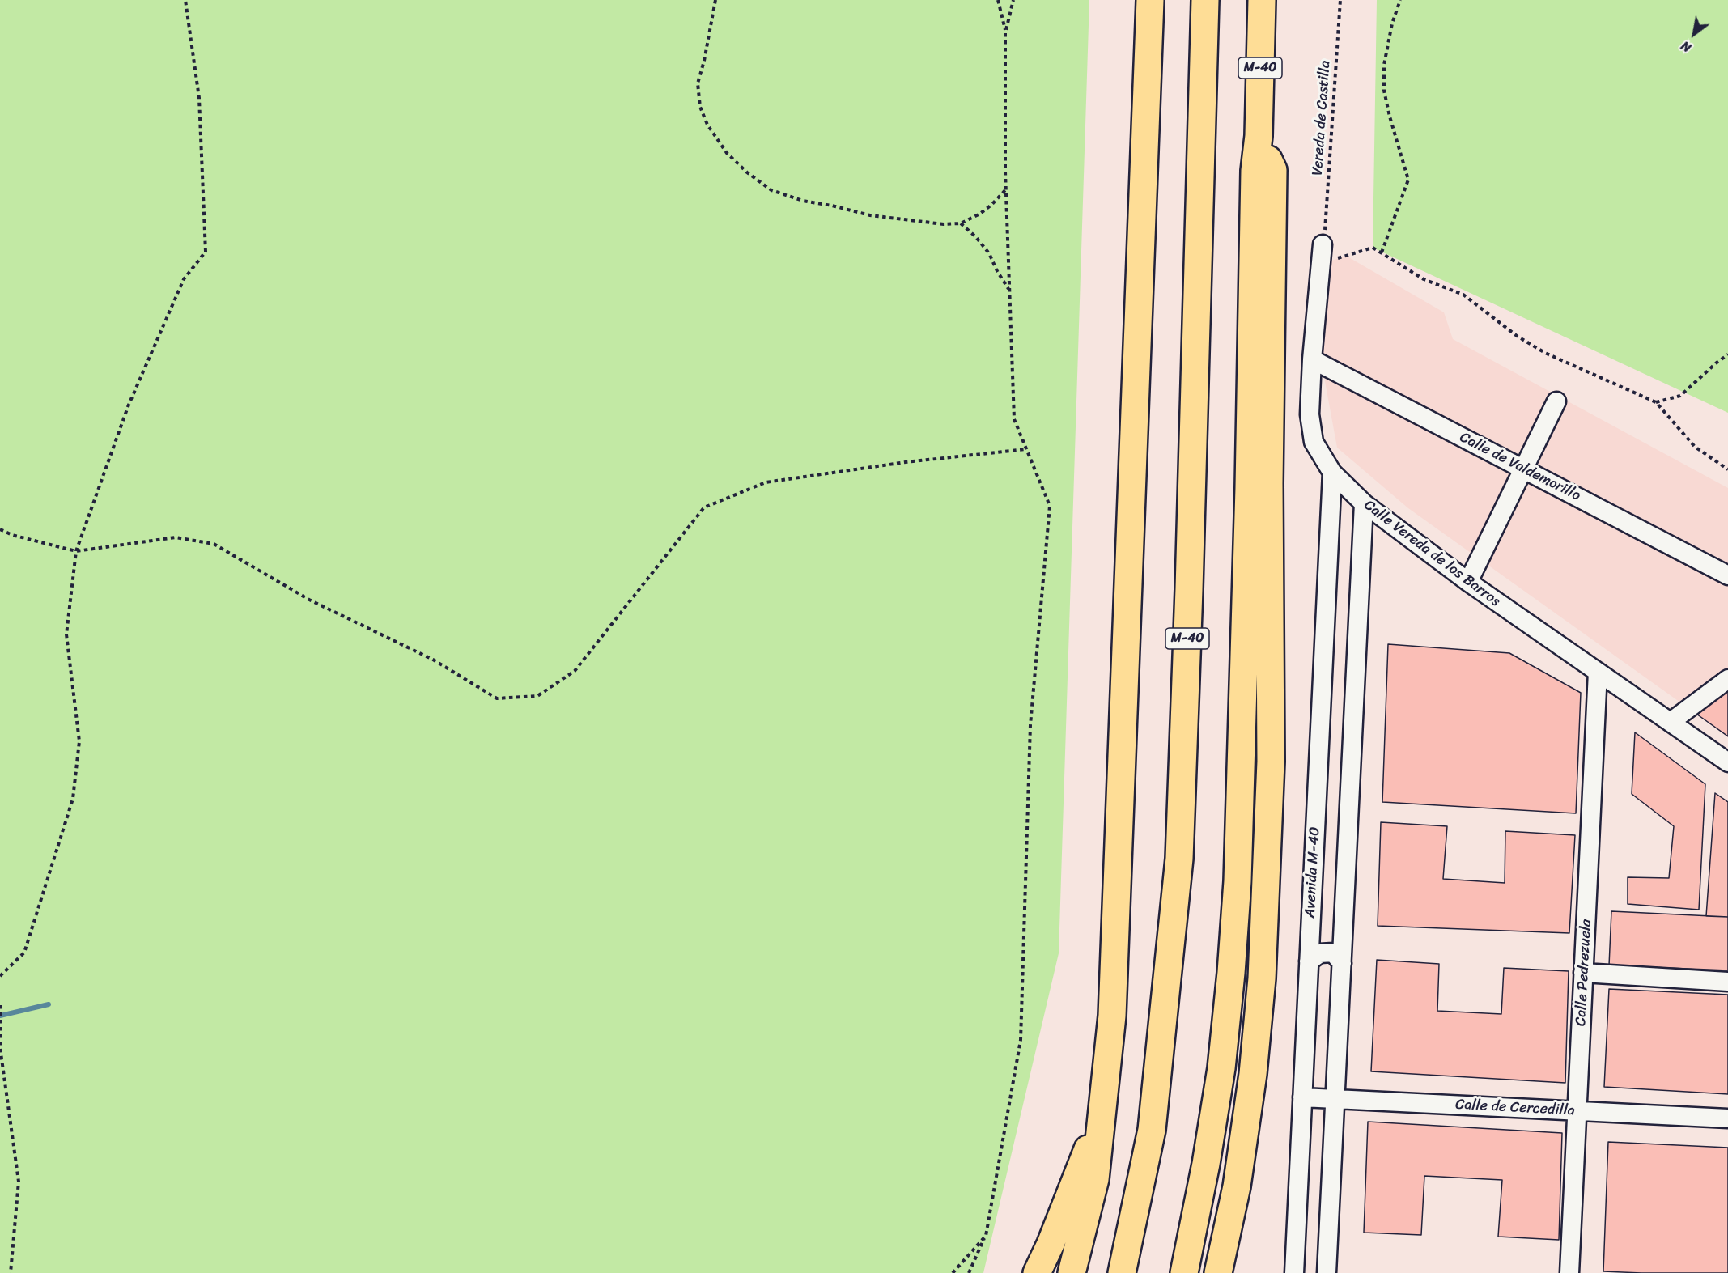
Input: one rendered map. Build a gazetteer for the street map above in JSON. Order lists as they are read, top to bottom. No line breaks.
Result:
{"streets":{"highway":["M-40"],"street":["Calle de Valdemorillo","Calle Vereda de los Barros","Avenida M-40","Calle Pedrezuela","Calle de Cercedilla"],"path":["Vereda de Castilla"]},"crossings":[["Vereda de Castilla","Calle Vereda de los Barros"],["Calle de Valdemorillo","Calle Vereda de los Barros"],["Calle Vereda de los Barros","Avenida M-40"],["Calle Vereda de los Barros","Calle Pedrezuela"],["Avenida M-40","Calle de Cercedilla"],["Calle Pedrezuela","Calle de Cercedilla"]],"north":"bottom left"}
